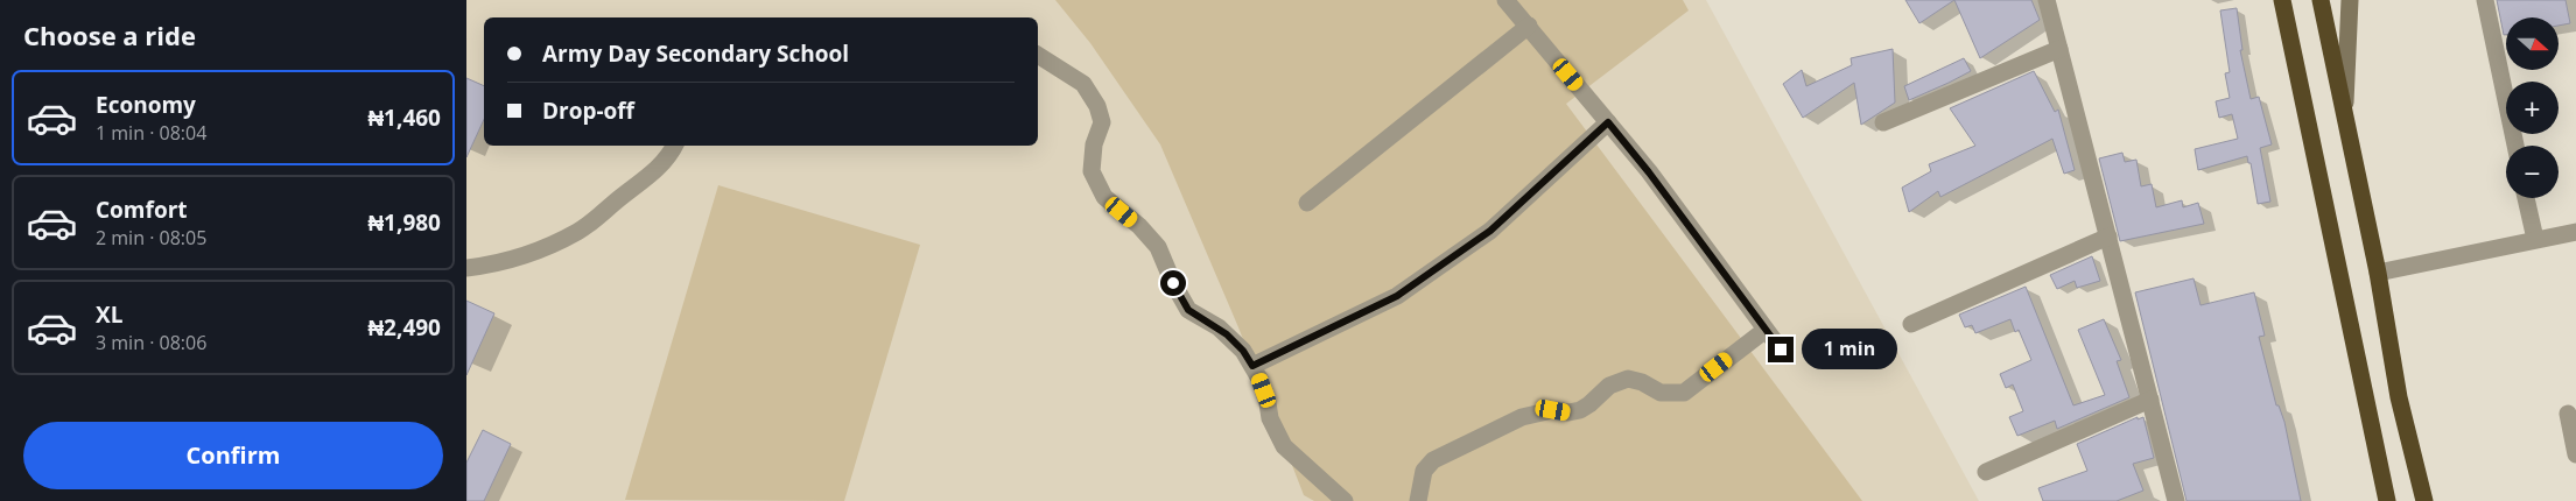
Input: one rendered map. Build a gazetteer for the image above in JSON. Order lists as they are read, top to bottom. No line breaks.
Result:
{"north":"right","page":{"heading":"Choose a ride","map_buttons":["+","−"],"banner":["Army Day Secondary School","Drop-off"],"list":[{"name":"Economy","note":"1 min · 08:04","value":"₦1,460"},{"name":"Comfort","note":"2 min · 08:05","value":"₦1,980"},{"name":"XL","note":"3 min · 08:06","value":"₦2,490"}],"bubble":"1 min","buttons":"Confirm"}}
